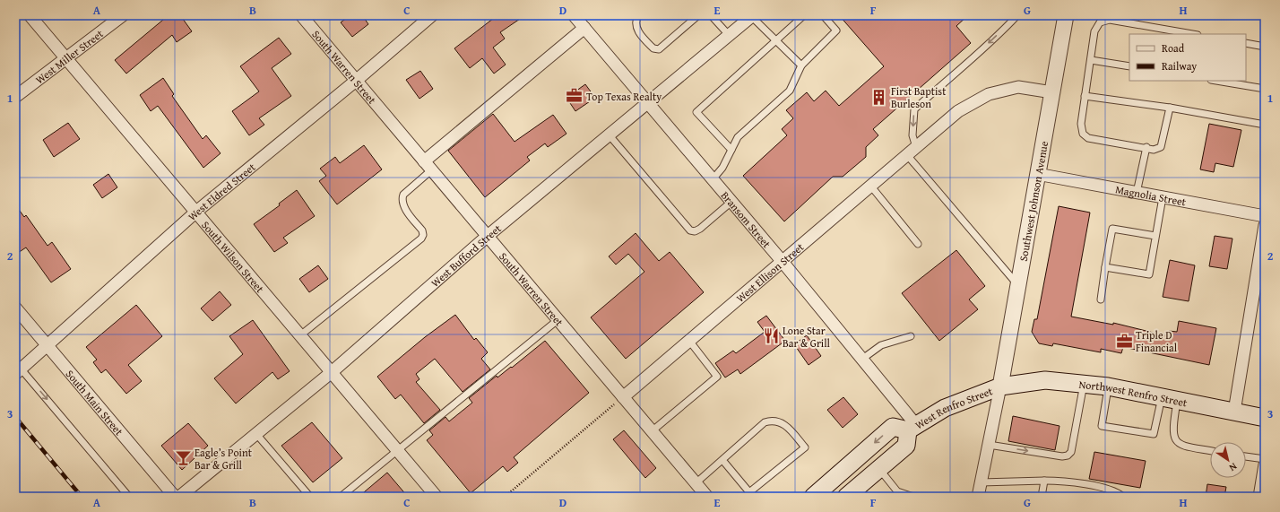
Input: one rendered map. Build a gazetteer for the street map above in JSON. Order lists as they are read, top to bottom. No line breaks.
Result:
{"streets":{"main road":["Northwest Renfro Street","West Renfro Street"],"street":["West Miller Street","South Warren Street","West Eldred Street","Magnolia Street","Southwest Johnson Avenue","Bransom Street","West Bufford Street","South Wilson Street","West Ellison Street","South Main Street"]},"crossings":[["West Miller Street","South Wilson Street"],["South Warren Street","West Eldred Street"],["South Warren Street","West Bufford Street"],["South Warren Street","West Ellison Street"],["West Eldred Street","South Wilson Street"],["West Eldred Street","South Main Street"],["Magnolia Street","Southwest Johnson Avenue"],["Southwest Johnson Avenue","West Ellison Street"],["Southwest Johnson Avenue","Northwest Renfro Street"],["Southwest Johnson Avenue","West Renfro Street"],["Bransom Street","West Bufford Street"],["Bransom Street","West Ellison Street"],["Bransom Street","West Renfro Street"],["West Bufford Street","South Wilson Street"],["Northwest Renfro Street","West Renfro Street"]],"places":{"office":["Top Texas Realty","Triple D Financial"],"building":["First Baptist Burleson"],"restaurant":["Lone Star Bar & Grill"],"bar":["Eagle’s Point Bar & Grill"]},"legend":["Road","Railway"],"north":"bottom right","grid":{"columns":["A","B","C","D","E","F","G","H"],"rows":["1","2","3"]}}
